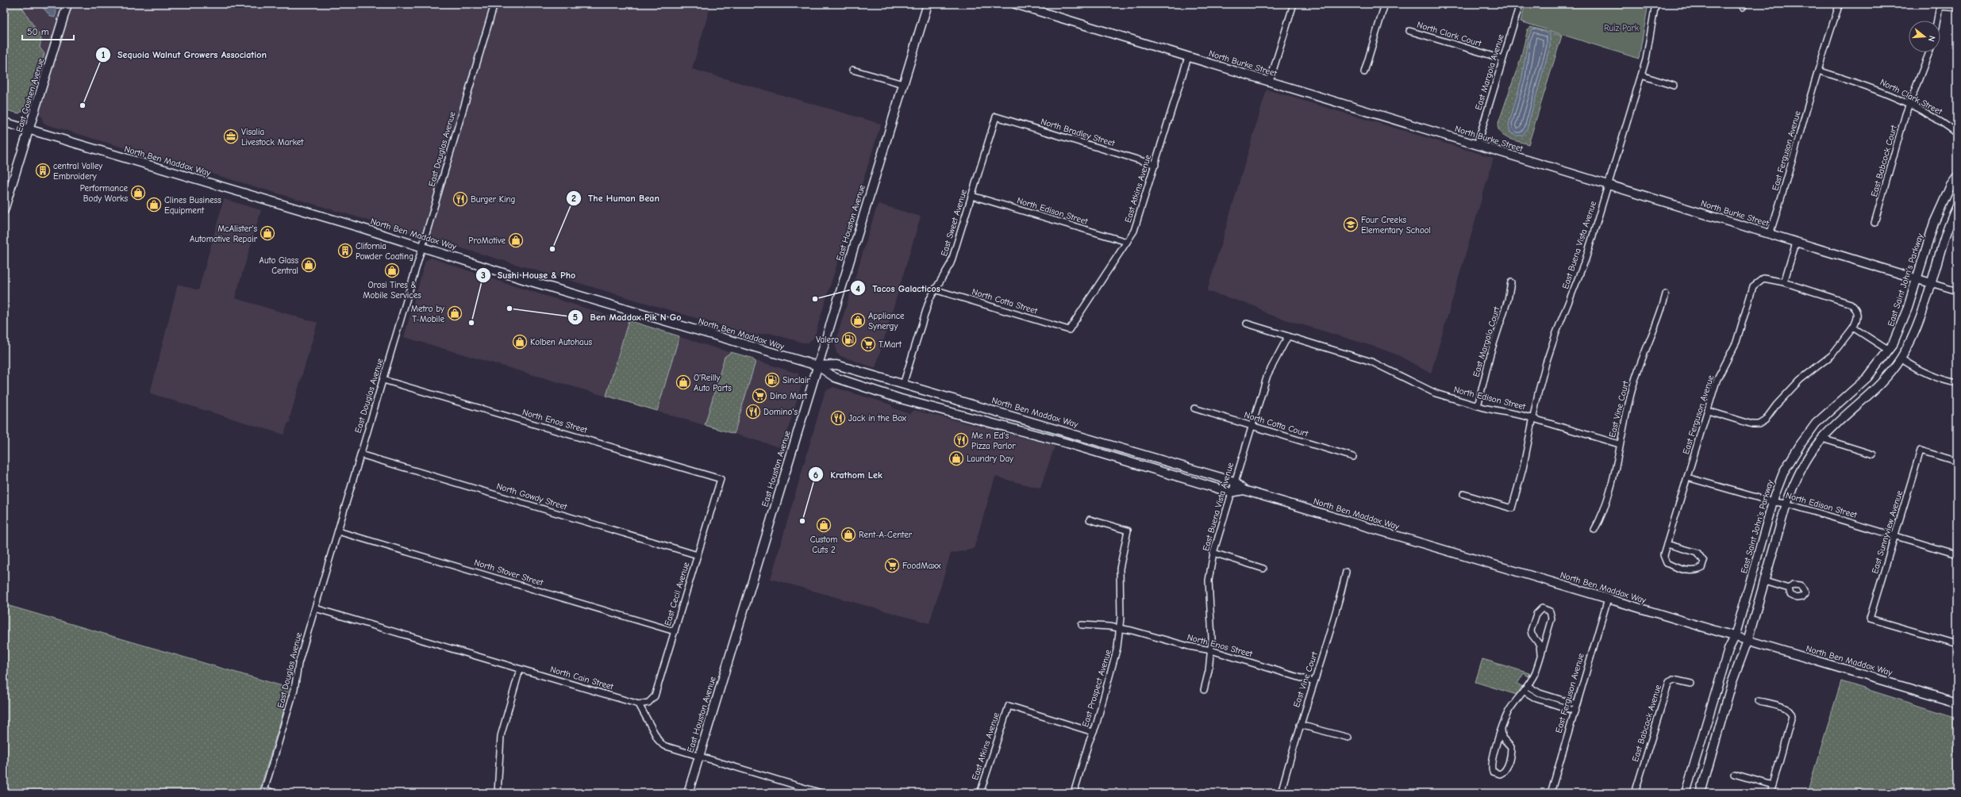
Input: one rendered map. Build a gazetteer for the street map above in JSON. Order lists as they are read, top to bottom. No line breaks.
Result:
{"streets":{"main road":["North Burke Street","East Goshen Avenue","North Ben Maddox Way","East Houston Avenue","East Saint John's Parkway"],"street":["North Clark Court","East Margola Avenue","North Clark Street","North Bradley Street","East Douglas Avenue","East Ferguson Avenue","East Babcock Court","East Atkins Avenue","North Edison Street","East Sweet Avenue","East Buena Vista Avenue","North Cotta Street","East Margalo Court","East Vine Court","North Enos Street","North Cotta Court","North Gowdy Street","East Sunnyview Avenue","North Stover Street","East Cecil Avenue","North Cain Street","East Prospect Avenue","East Babcock Avenue"]},"crossings":[["North Clark Court","East Margola Avenue"],["North Burke Street","East Margola Avenue"],["North Burke Street","East Ferguson Avenue"],["North Burke Street","East Atkins Avenue"],["North Burke Street","East Buena Vista Avenue"],["North Burke Street","East Saint John's Parkway"],["East Goshen Avenue","North Ben Maddox Way"],["North Clark Street","East Ferguson Avenue"],["North Clark Street","East Babcock Court"],["North Bradley Street","East Atkins Avenue"],["North Bradley Street","East Sweet Avenue"],["East Douglas Avenue","North Ben Maddox Way"],["East Douglas Avenue","North Enos Street"],["East Douglas Avenue","North Gowdy Street"],["East Douglas Avenue","North Stover Street"],["East Douglas Avenue","North Cain Street"],["East Ferguson Avenue","North Ben Maddox Way"],["East Ferguson Avenue","North Edison Street"],["North Ben Maddox Way","East Houston Avenue"],["North Ben Maddox Way","East Sweet Avenue"],["North Ben Maddox Way","East Buena Vista Avenue"],["North Ben Maddox Way","East Saint John's Parkway"],["East Atkins Avenue","North Edison Street"],["East Atkins Avenue","North Cotta Street"],["East Atkins Avenue","East Prospect Avenue"],["North Edison Street","East Sweet Avenue"],["North Edison Street","East Buena Vista Avenue"],["North Edison Street","East Saint John's Parkway"],["North Edison Street","East Margalo Court"],["North Edison Street","East Vine Court"],["North Edison Street","East Sunnyview Avenue"],["East Sweet Avenue","North Cotta Street"],["East Buena Vista Avenue","North Enos Street"],["East Buena Vista Avenue","North Cotta Court"],["East Vine Court","North Enos Street"],["North Enos Street","East Cecil Avenue"],["North Enos Street","East Prospect Avenue"],["North Gowdy Street","East Cecil Avenue"],["North Stover Street","East Cecil Avenue"],["East Cecil Avenue","North Cain Street"]],"parks":["Ruiz Park"],"places":{"other":["Sequoia Walnut Growers Association","The Human Bean","Tacos Galacticos","Ben Maddox Pik N Go","Sushi House & Pho","Krathom Lek"],"office":["Visalia Livestock Market"],"building":["central Valley Embroidery","Clifornia Powder Coating"],"shop":["Performance Body Works","Clines Business Equipment","McAlister's Automotive Repair","ProMotive","Auto Glass Central","Orosi Tires & Mobile Services","Metro by T-Mobile","Appliance Synergy","Kolben Autohaus","O'Reilly Auto Parts","Laundry Day","Custom Cuts 2","Rent-A-Center"],"restaurant":["Burger King","Domino's","Jack in the Box","Me n Ed's Pizza Parlor"],"school or university":["Four Creeks Elementary School"],"fuel station":["Valero","Sinclair"],"supermarket":["T.Mart","Dino Mart","FoodMaxx"]},"scale_bar":"50 m","north":"right"}
